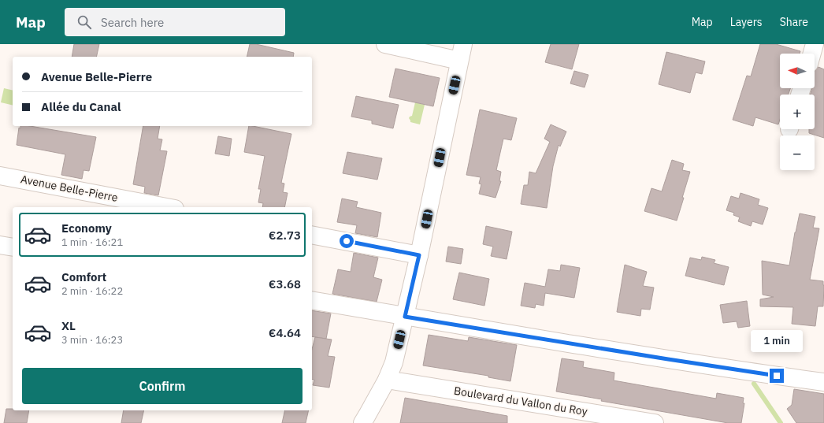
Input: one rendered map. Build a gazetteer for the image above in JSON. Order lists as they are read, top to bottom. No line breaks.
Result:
{"streets":{"street":["Avenue Belle-Pierre","Boulevard du Vallon du Roy"]},"north":"left","page":{"header":"Map","search":"Search here","nav":["Map","Layers","Share"],"map_buttons":["+","−"],"banner":["Avenue Belle-Pierre","Allée du Canal"],"list":[{"name":"Economy","note":"1 min · 16:21","value":"€2.73"},{"name":"Comfort","note":"2 min · 16:22","value":"€3.68"},{"name":"XL","note":"3 min · 16:23","value":"€4.64"}],"bubble":"1 min","buttons":"Confirm"}}
